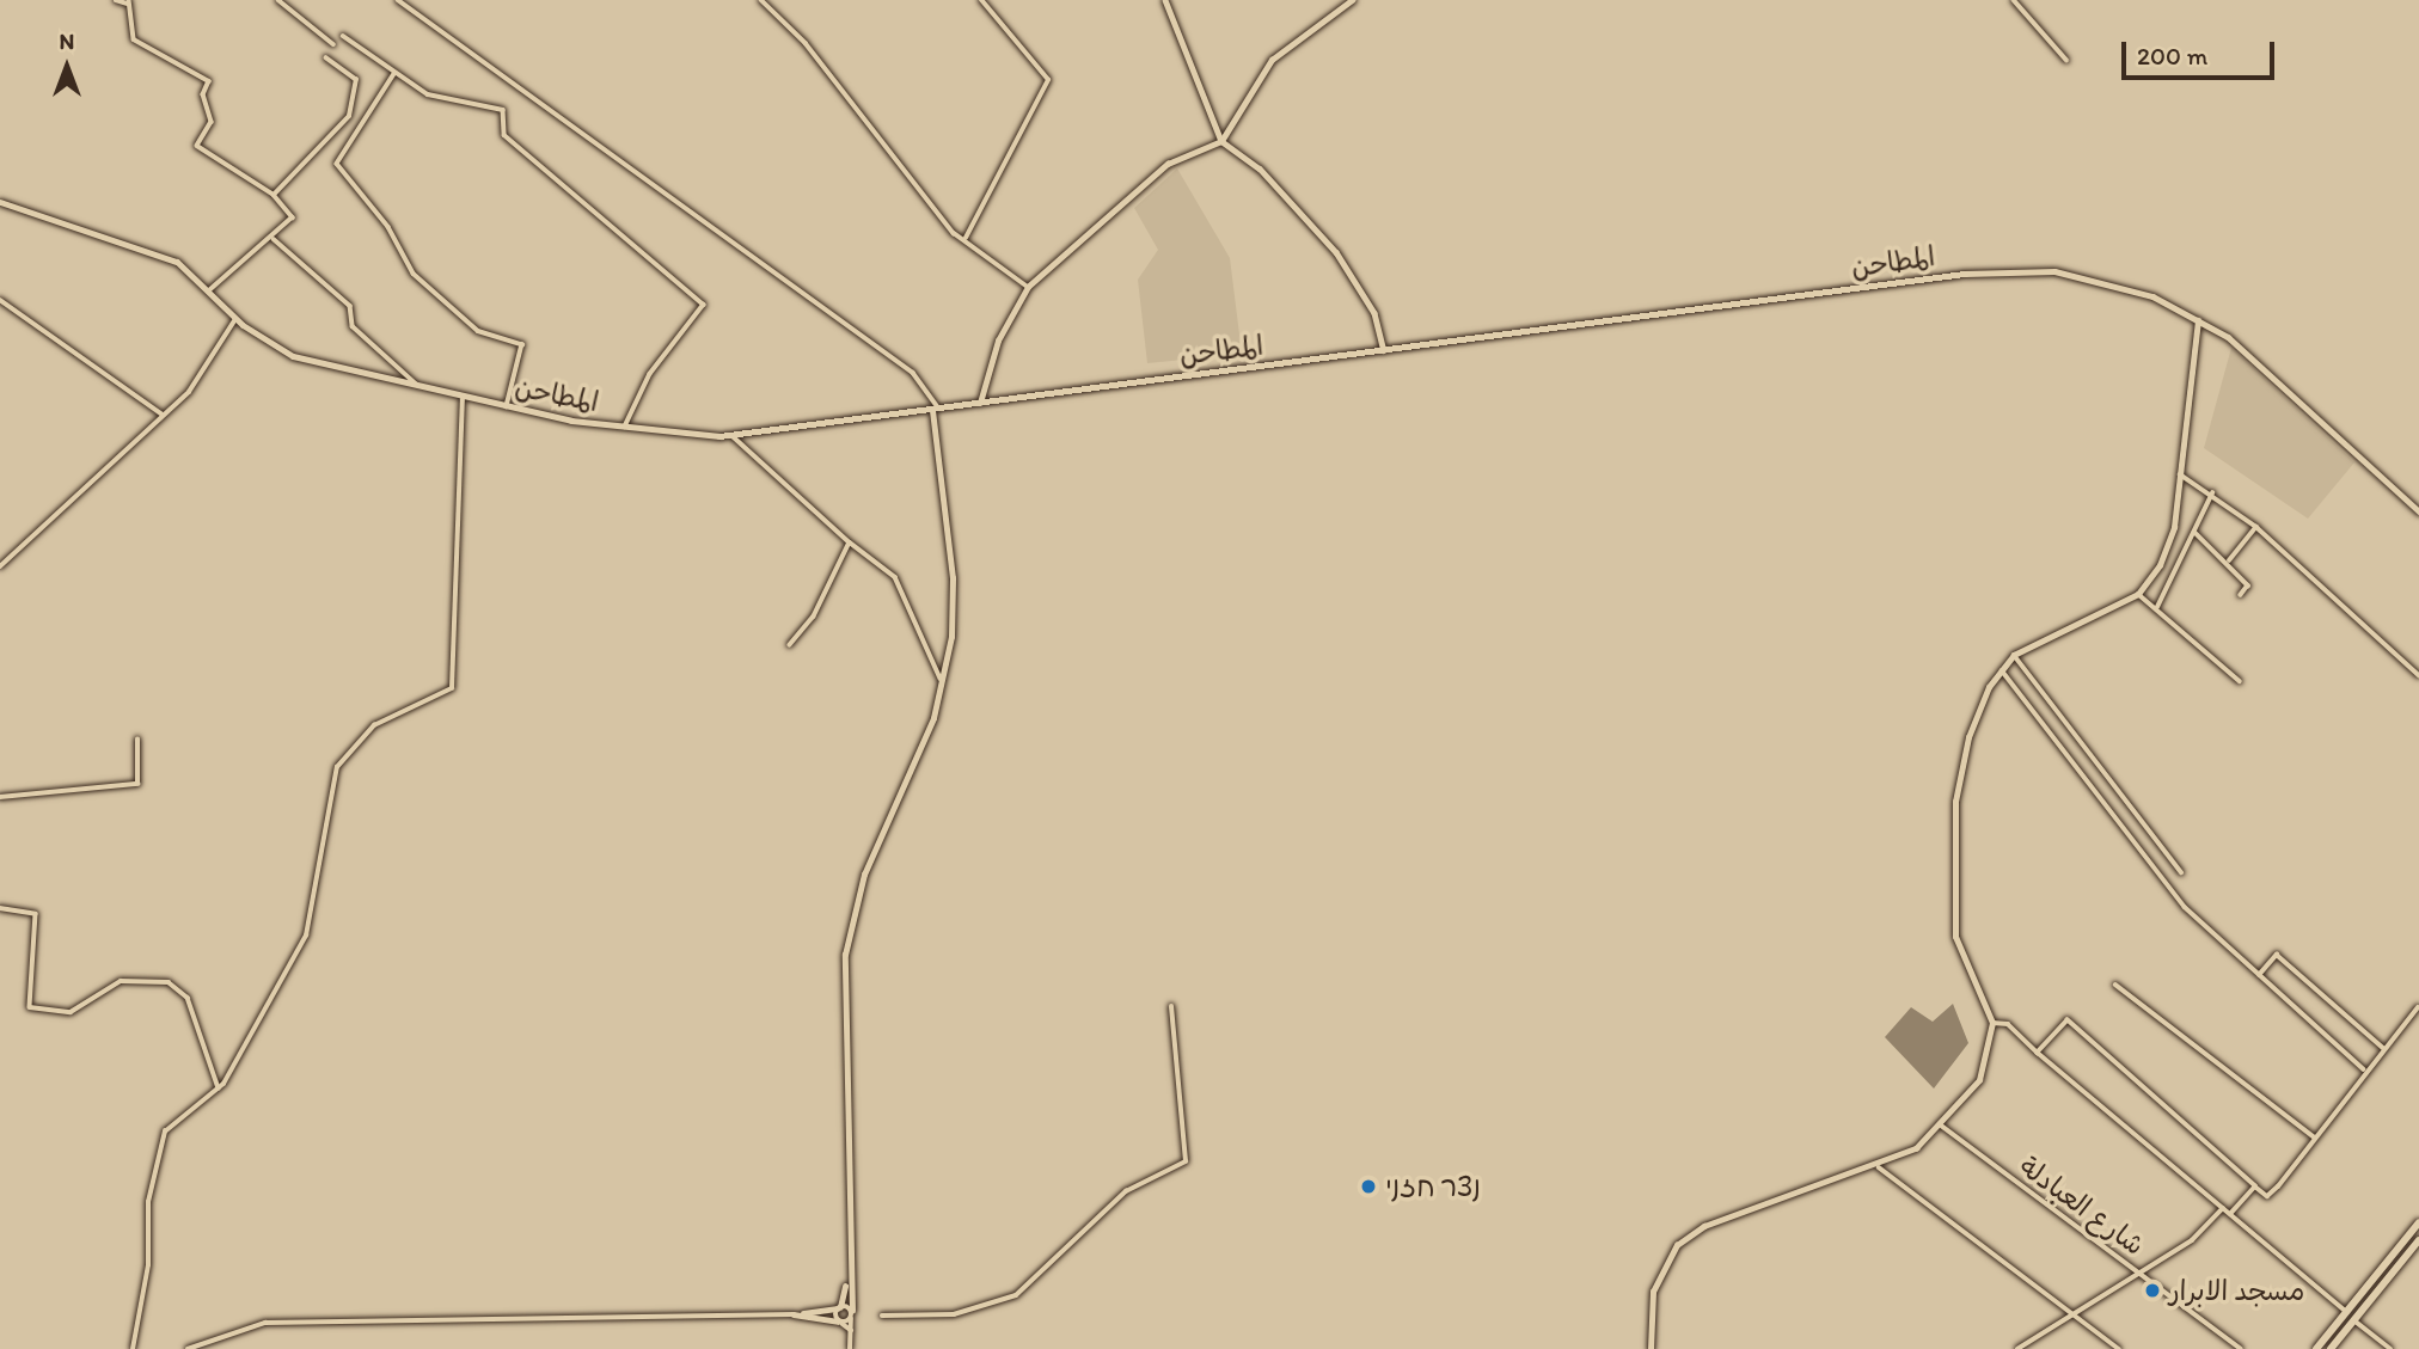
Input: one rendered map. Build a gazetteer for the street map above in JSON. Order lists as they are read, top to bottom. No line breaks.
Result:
{"streets":{"main road":["المطاحن"],"street":["شارع العبادلة"]},"places":["נצר חזני","مسجد الابرار"],"scale_bar":"200 m","north":"top"}
